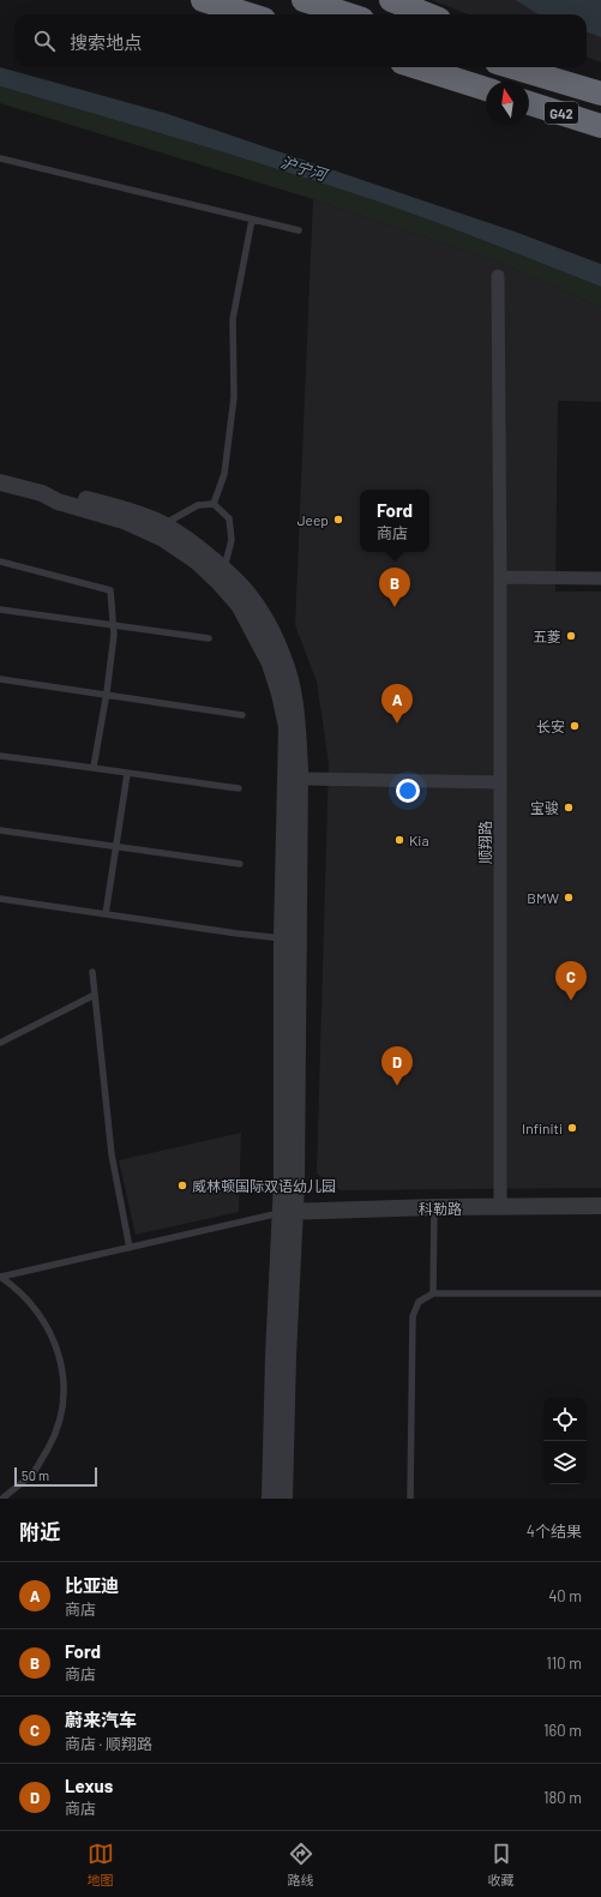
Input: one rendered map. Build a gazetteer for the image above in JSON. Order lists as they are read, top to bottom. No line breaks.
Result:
{"streets":{"highway":["G42"],"street":["顺翔路","科勒路"]},"crossings":[["顺翔路","科勒路"]],"water":["沪宁河"],"places":["Jeep","五菱","长安","宝骏","Kia","BMW","Infiniti","威林顿国际双语幼儿园"],"scale_bar":"50 m","north":"top","page":{"search":"搜索地点","popup":["Ford","商店"],"pins":["B","A","C","D"],"scale":"50 m","heading":["附近","4个结果"],"list":[{"mark":"A","name":"比亚迪","note":"商店","value":"40 m"},{"mark":"B","name":"Ford","note":"商店","value":"110 m"},{"mark":"C","name":"蔚来汽车","note":"商店 · 顺翔路","value":"160 m"},{"mark":"D","name":"Lexus","note":"商店","value":"180 m"}],"nav":["地图","路线","收藏"]}}
